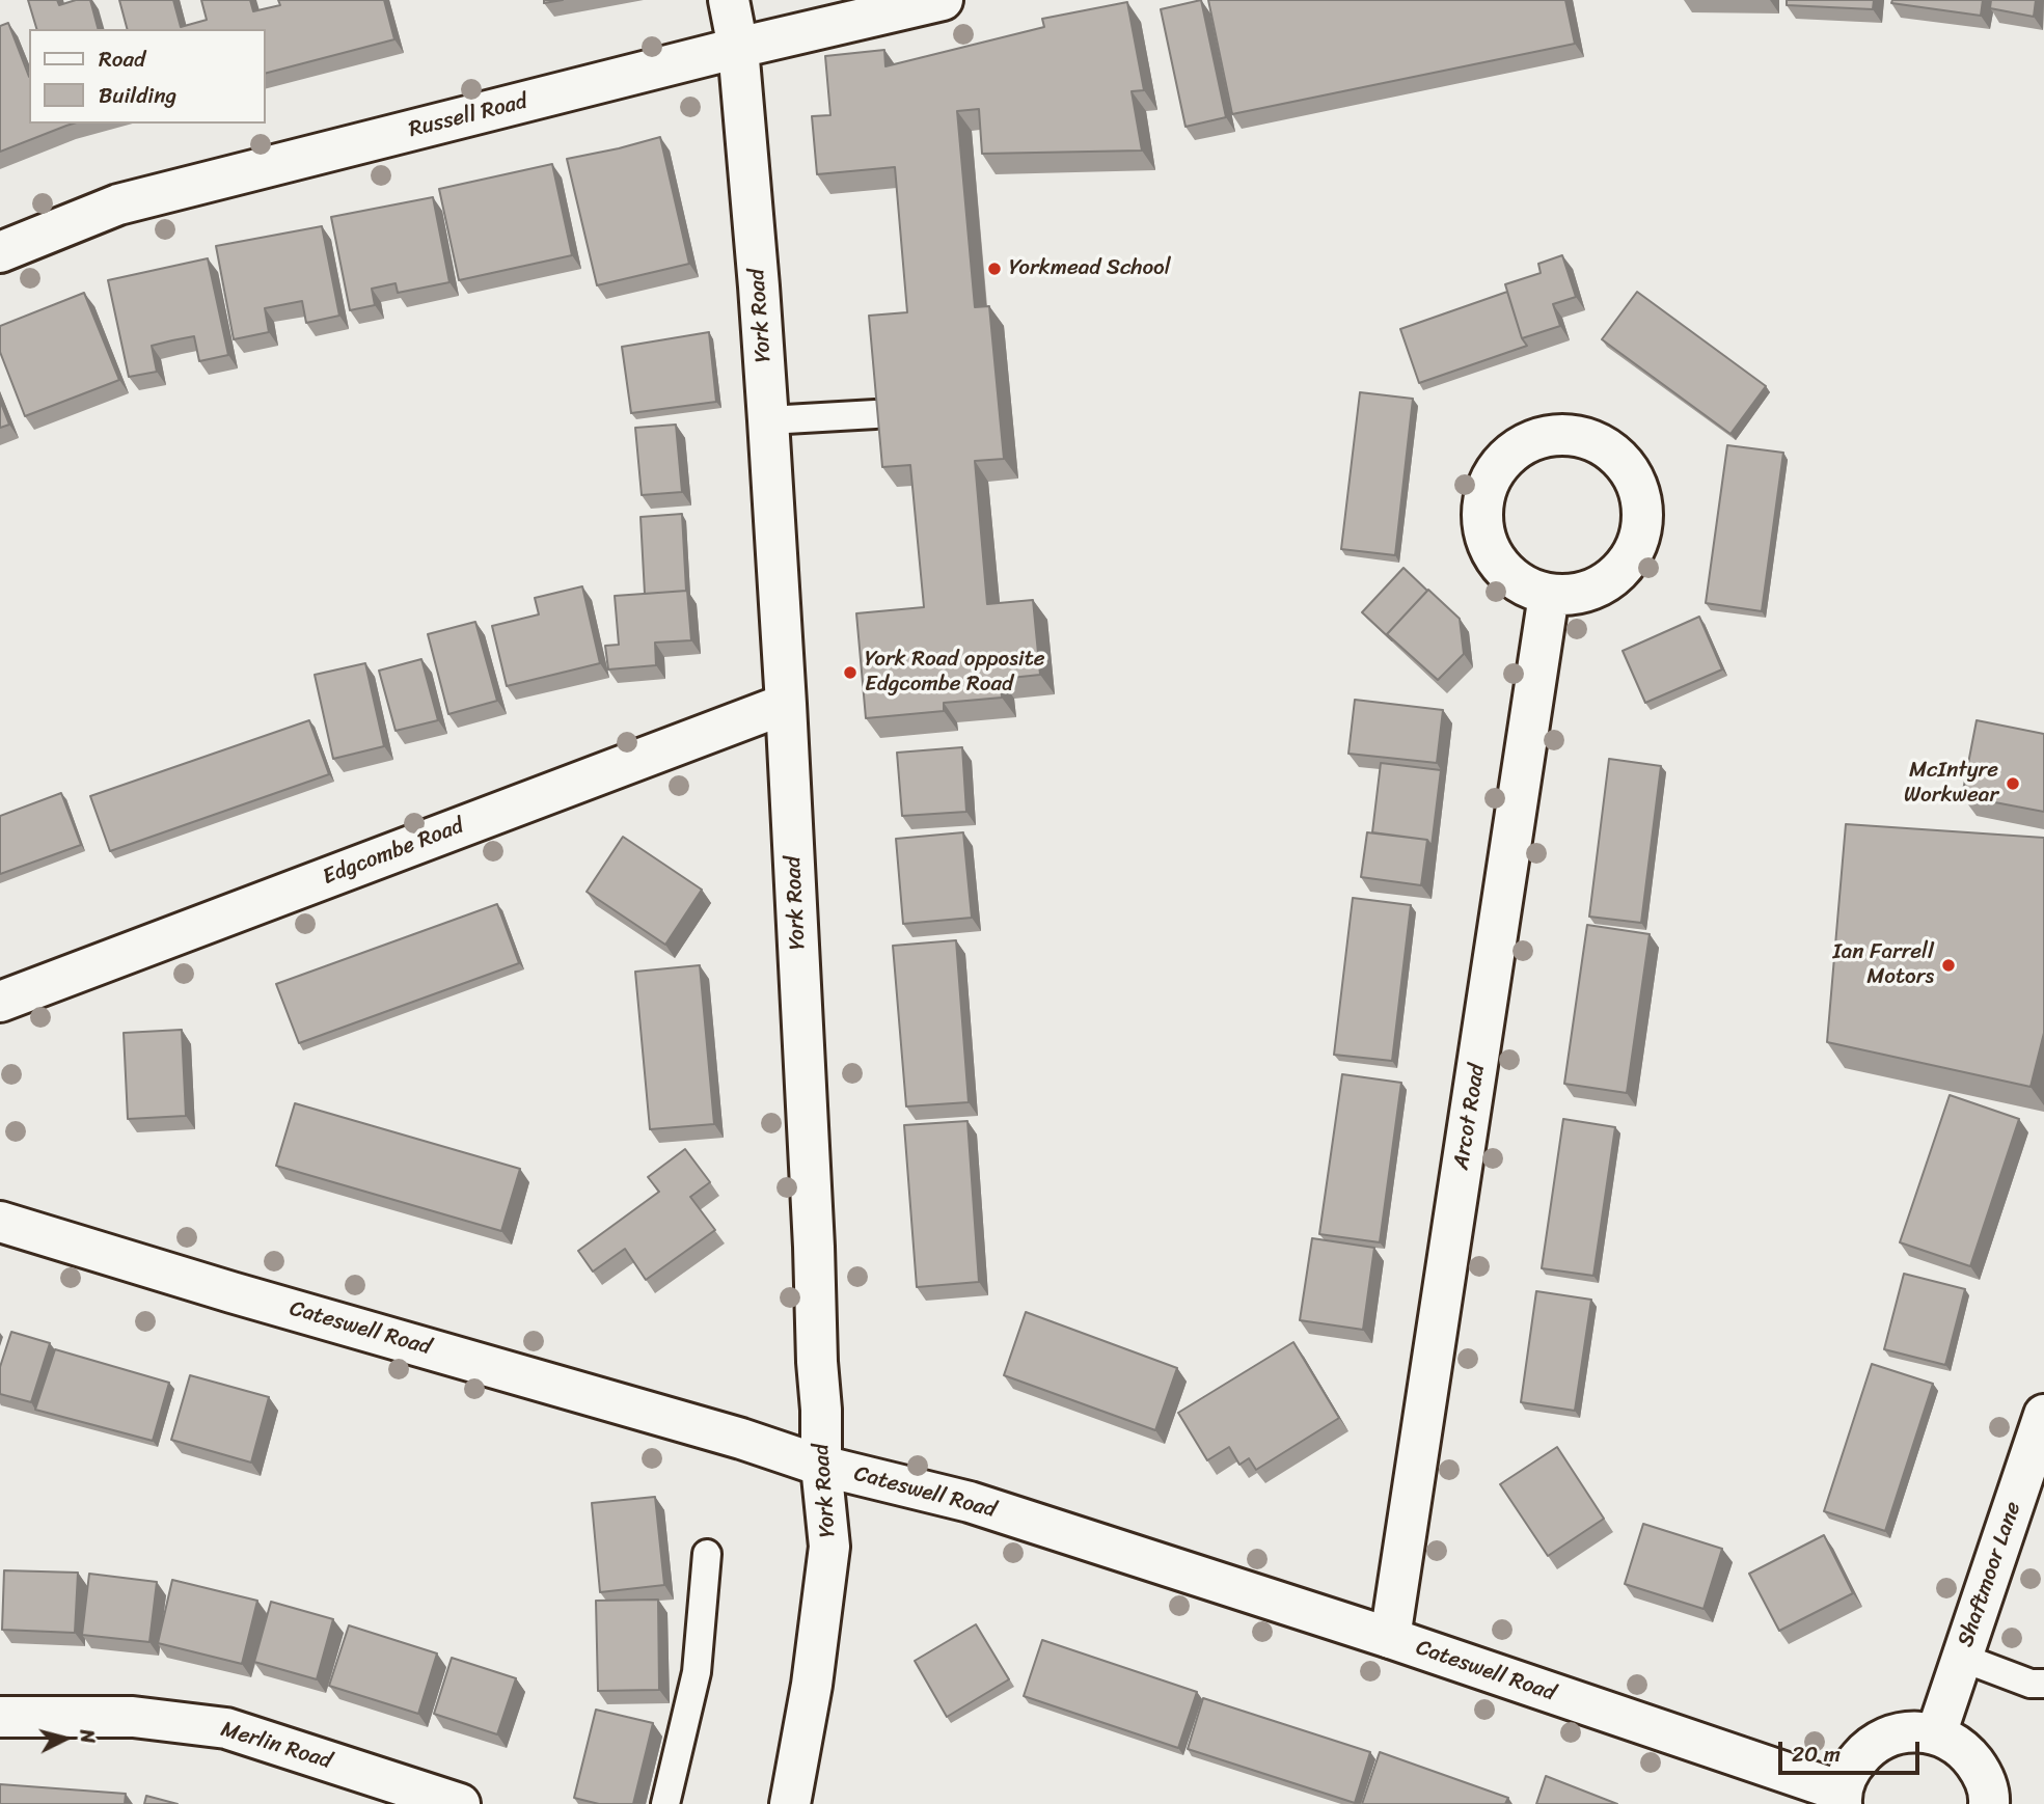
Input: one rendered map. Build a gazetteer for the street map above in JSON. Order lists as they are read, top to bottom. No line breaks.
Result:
{"streets":{"street":["Russell Road","York Road","Edgcombe Road","Arcot Road","Cateswell Road","Shaftmoor Lane","Merlin Road"]},"crossings":[["Russell Road","York Road"],["York Road","Edgcombe Road"],["York Road","Cateswell Road"],["Arcot Road","Cateswell Road"]],"places":["Yorkmead School","York Road opposite Edgcombe Road","McIntyre Workwear","Ian Farrell Motors"],"legend":["Road","Building"],"scale_bar":"20 m","north":"right"}
